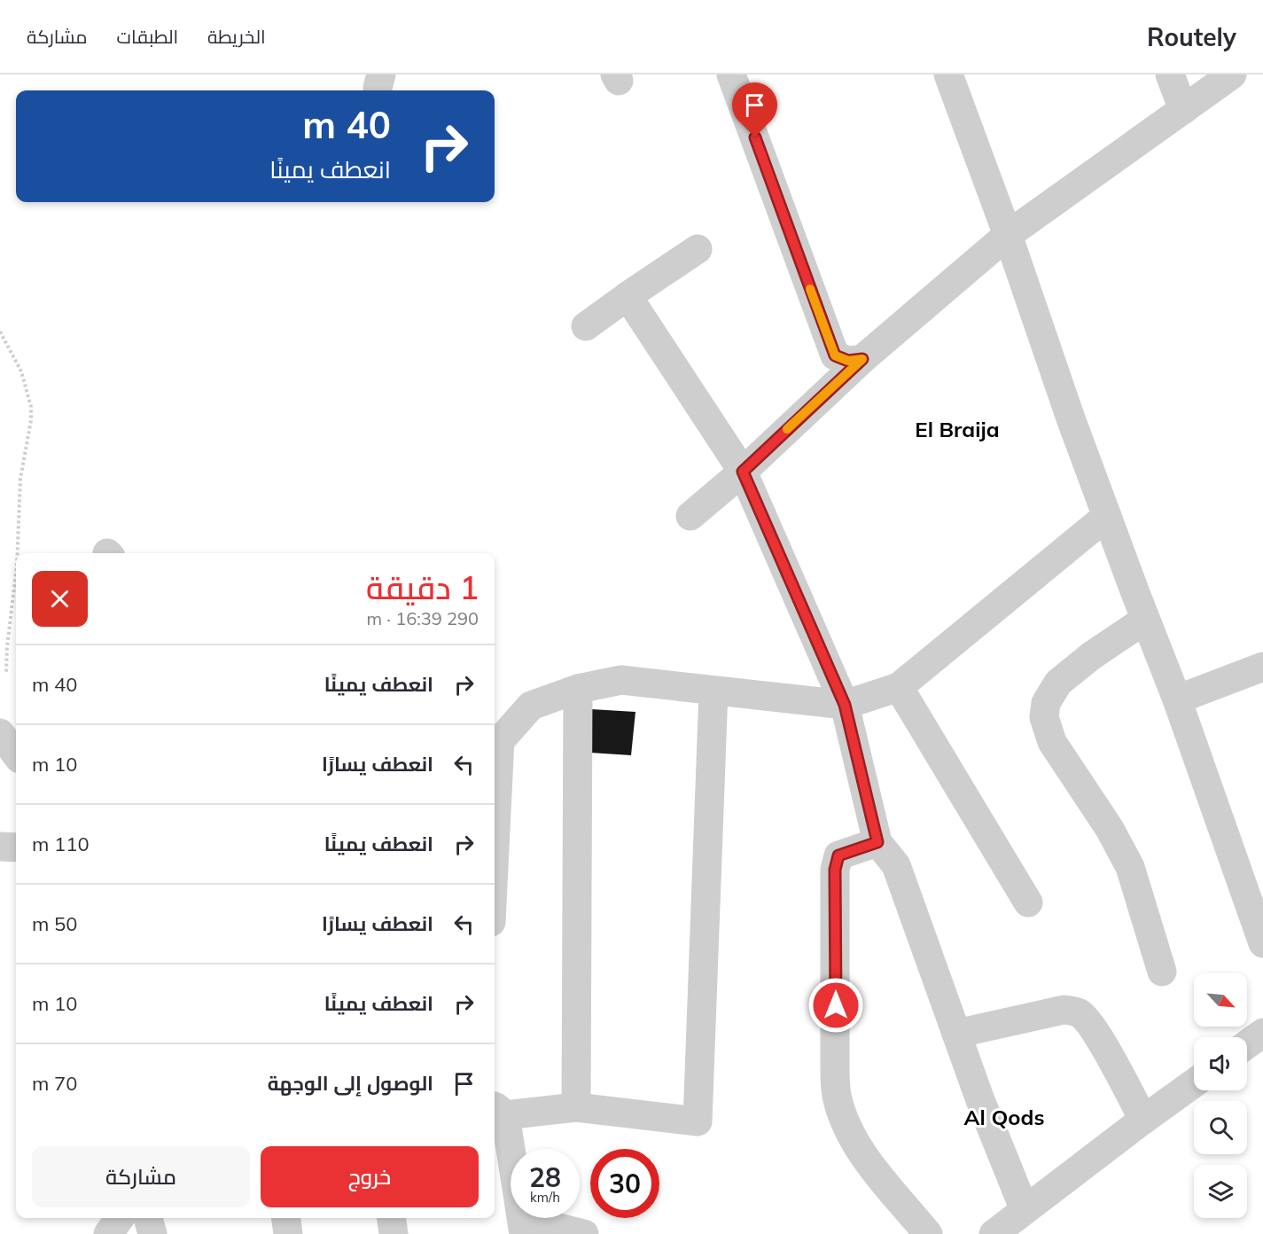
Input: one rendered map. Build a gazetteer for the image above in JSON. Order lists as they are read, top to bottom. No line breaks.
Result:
{"districts":["El Braija","Al Qods"],"north":"bottom right","page":{"header":"Routely","nav":["الخريطة","الطبقات","مشاركة"],"turn":["40 m","انعطف يمينًا"],"heading":["1 دقيقة","290 m · 16:39"],"list":[{"name":"انعطف يمينًا","value":"40 m"},{"name":"انعطف يسارًا","value":"10 m"},{"name":"انعطف يمينًا","value":"110 m"},{"name":"انعطف يسارًا","value":"50 m"},{"name":"انعطف يمينًا","value":"10 m"},{"name":"الوصول إلى الوجهة","value":"70 m"}],"buttons":["خروج","مشاركة"],"speed":"28 km/h","limit":"30"}}
